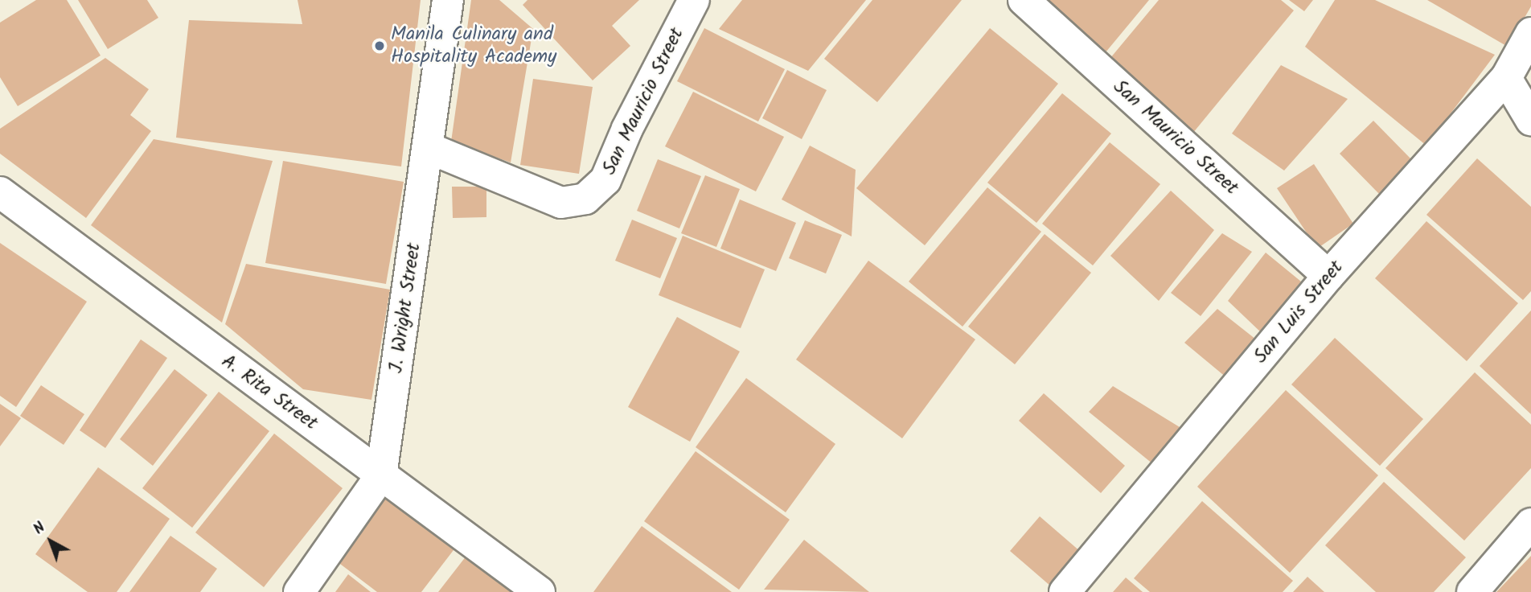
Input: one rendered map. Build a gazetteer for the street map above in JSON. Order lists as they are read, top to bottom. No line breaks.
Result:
{"streets":{"street":["San Mauricio Street","J. Wright Street","San Luis Street","A. Rita Street"]},"crossings":[["San Mauricio Street","J. Wright Street"],["San Mauricio Street","San Luis Street"],["J. Wright Street","A. Rita Street"]],"places":["Manila Culinary and Hospitality Academy"],"north":"top left"}
